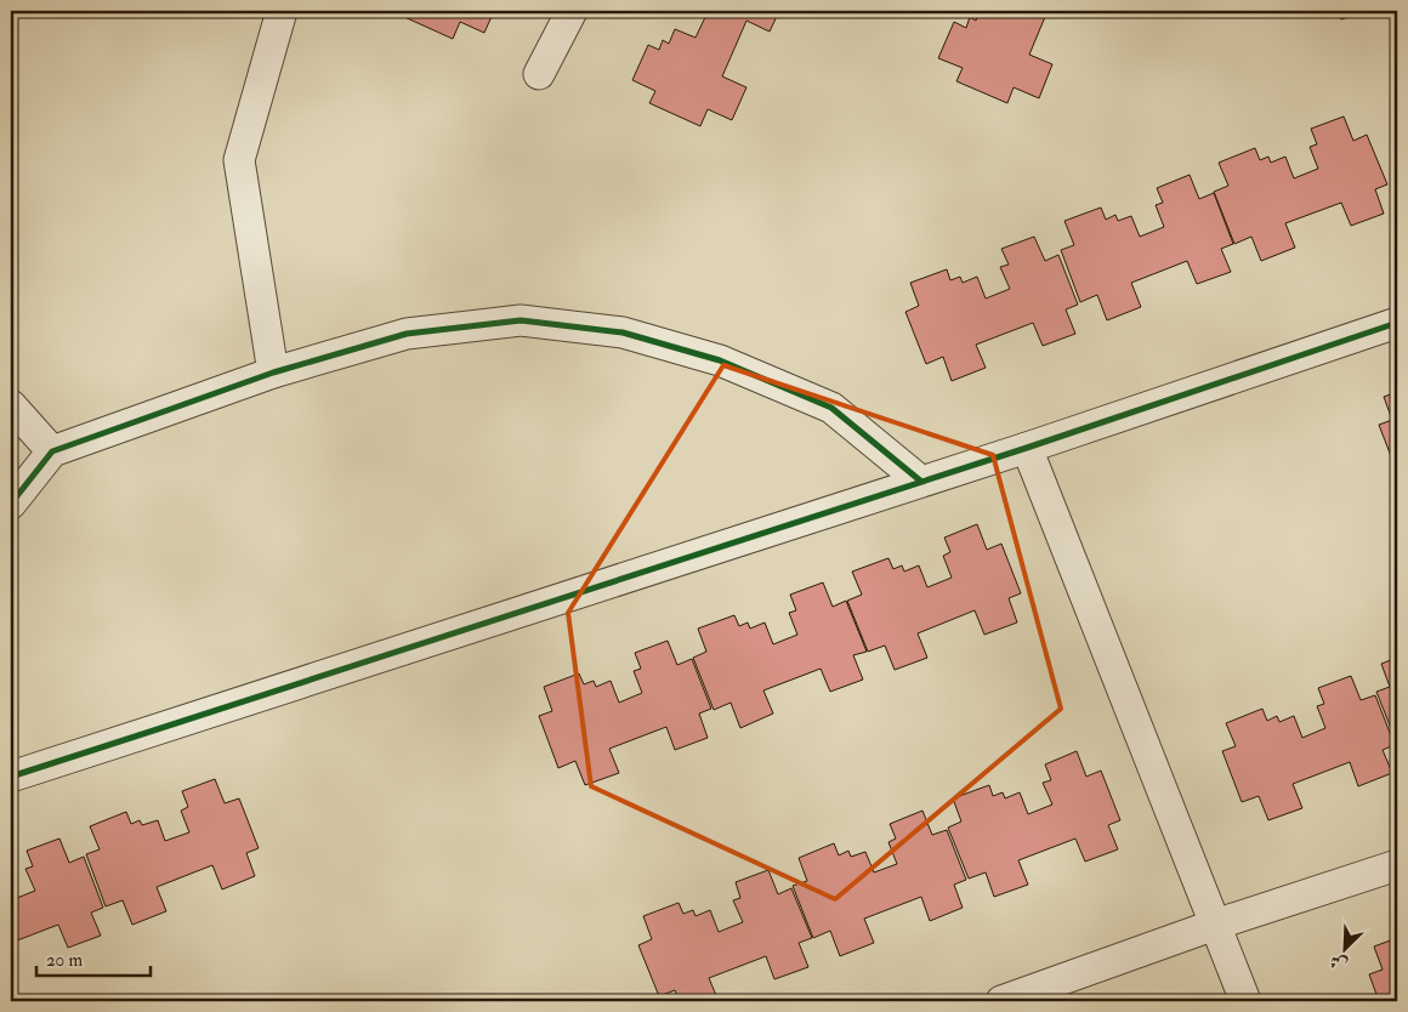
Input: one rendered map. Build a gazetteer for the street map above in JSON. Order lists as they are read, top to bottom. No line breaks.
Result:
{"scale_bar":"20 m","north":"bottom left"}
